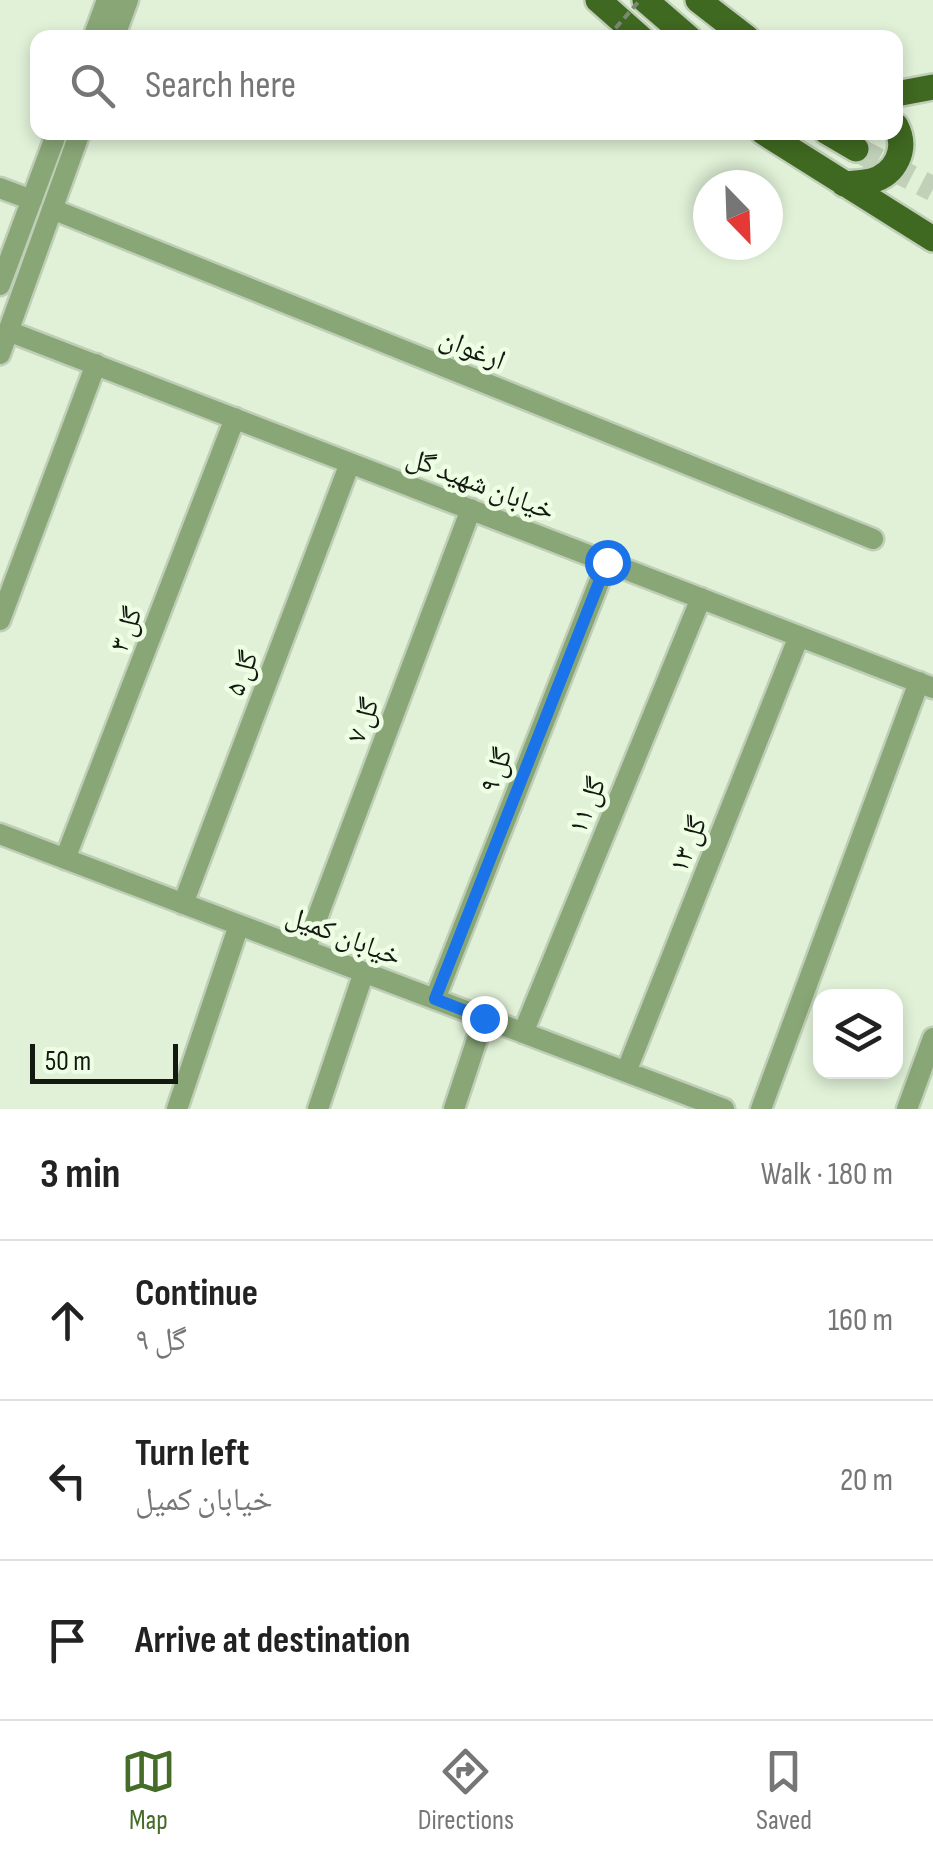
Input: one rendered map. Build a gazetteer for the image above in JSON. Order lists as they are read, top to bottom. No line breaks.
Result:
{"streets":{"street":["ارغوان","خیابان شهید گل","گل ۳","گل ۵","گل ۷","گل ۹","گل ۱۱","گل ۱۳","خیابان کمیل"]},"crossings":[["خیابان شهید گل","گل ۳"],["خیابان شهید گل","گل ۵"],["خیابان شهید گل","گل ۷"],["خیابان شهید گل","گل ۹"],["خیابان شهید گل","گل ۱۱"],["خیابان شهید گل","گل ۱۳"],["گل ۳","خیابان کمیل"],["گل ۵","خیابان کمیل"],["گل ۷","خیابان کمیل"],["گل ۹","خیابان کمیل"],["گل ۱۱","خیابان کمیل"],["گل ۱۳","خیابان کمیل"]],"scale_bar":"50 m","north":"bottom right","page":{"search":"Search here","scale":"50 m","heading":["3 min","Walk · 180 m"],"list":[["Continue","گل ۹","160 m"],["Turn left","خیابان کمیل","20 m"],"Arrive at destination"],"nav":["Map","Directions","Saved"]}}
